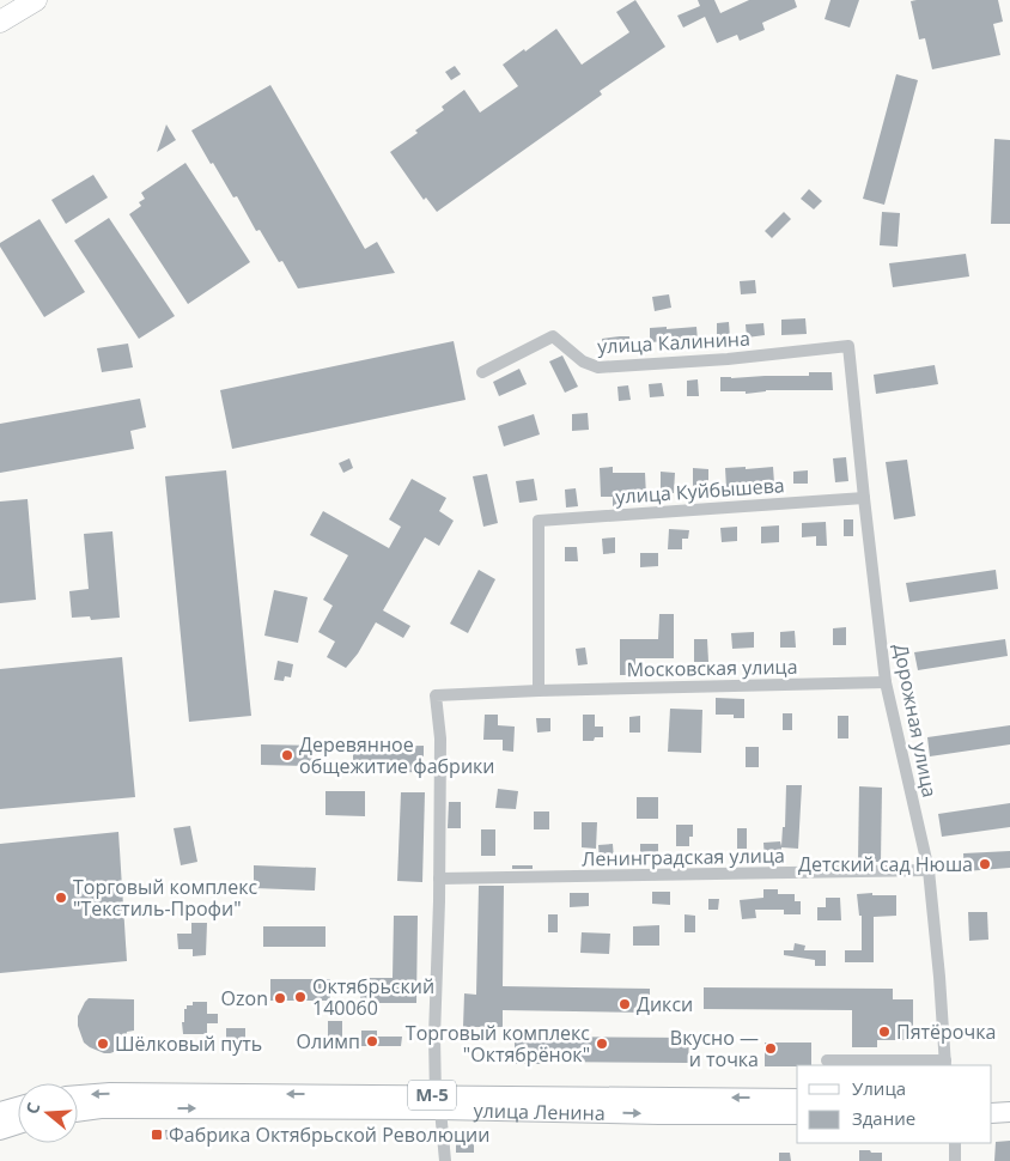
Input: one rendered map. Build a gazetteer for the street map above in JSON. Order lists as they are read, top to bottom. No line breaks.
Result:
{"streets":{"main road":["М-5","улица Ленина"],"street":["улица Калинина","улица Куйбышева","Московская улица","Дорожная улица","Ленинградская улица"]},"crossings":[["улица Калинина","Дорожная улица"],["улица Куйбышева","Московская улица"],["улица Куйбышева","Дорожная улица"],["Московская улица","Дорожная улица"],["Московская улица","Ленинградская улица"],["Дорожная улица","Ленинградская улица"]],"places":{"other":["Деревянное общежитие фабрики","Детский сад Нюша","Торговый комплекс \"Текстиль-Профи\"","Октябрьский 140060","Ozon","Дикси","Пятёрочка","Олимп","Шёлковый путь","Торговый комплекс \"Октябрёнок\"","Вкусно — и точка"],"transit":["Фабрика Октябрьской Революции"]},"legend":["Улица","Здание"],"north":"left"}
